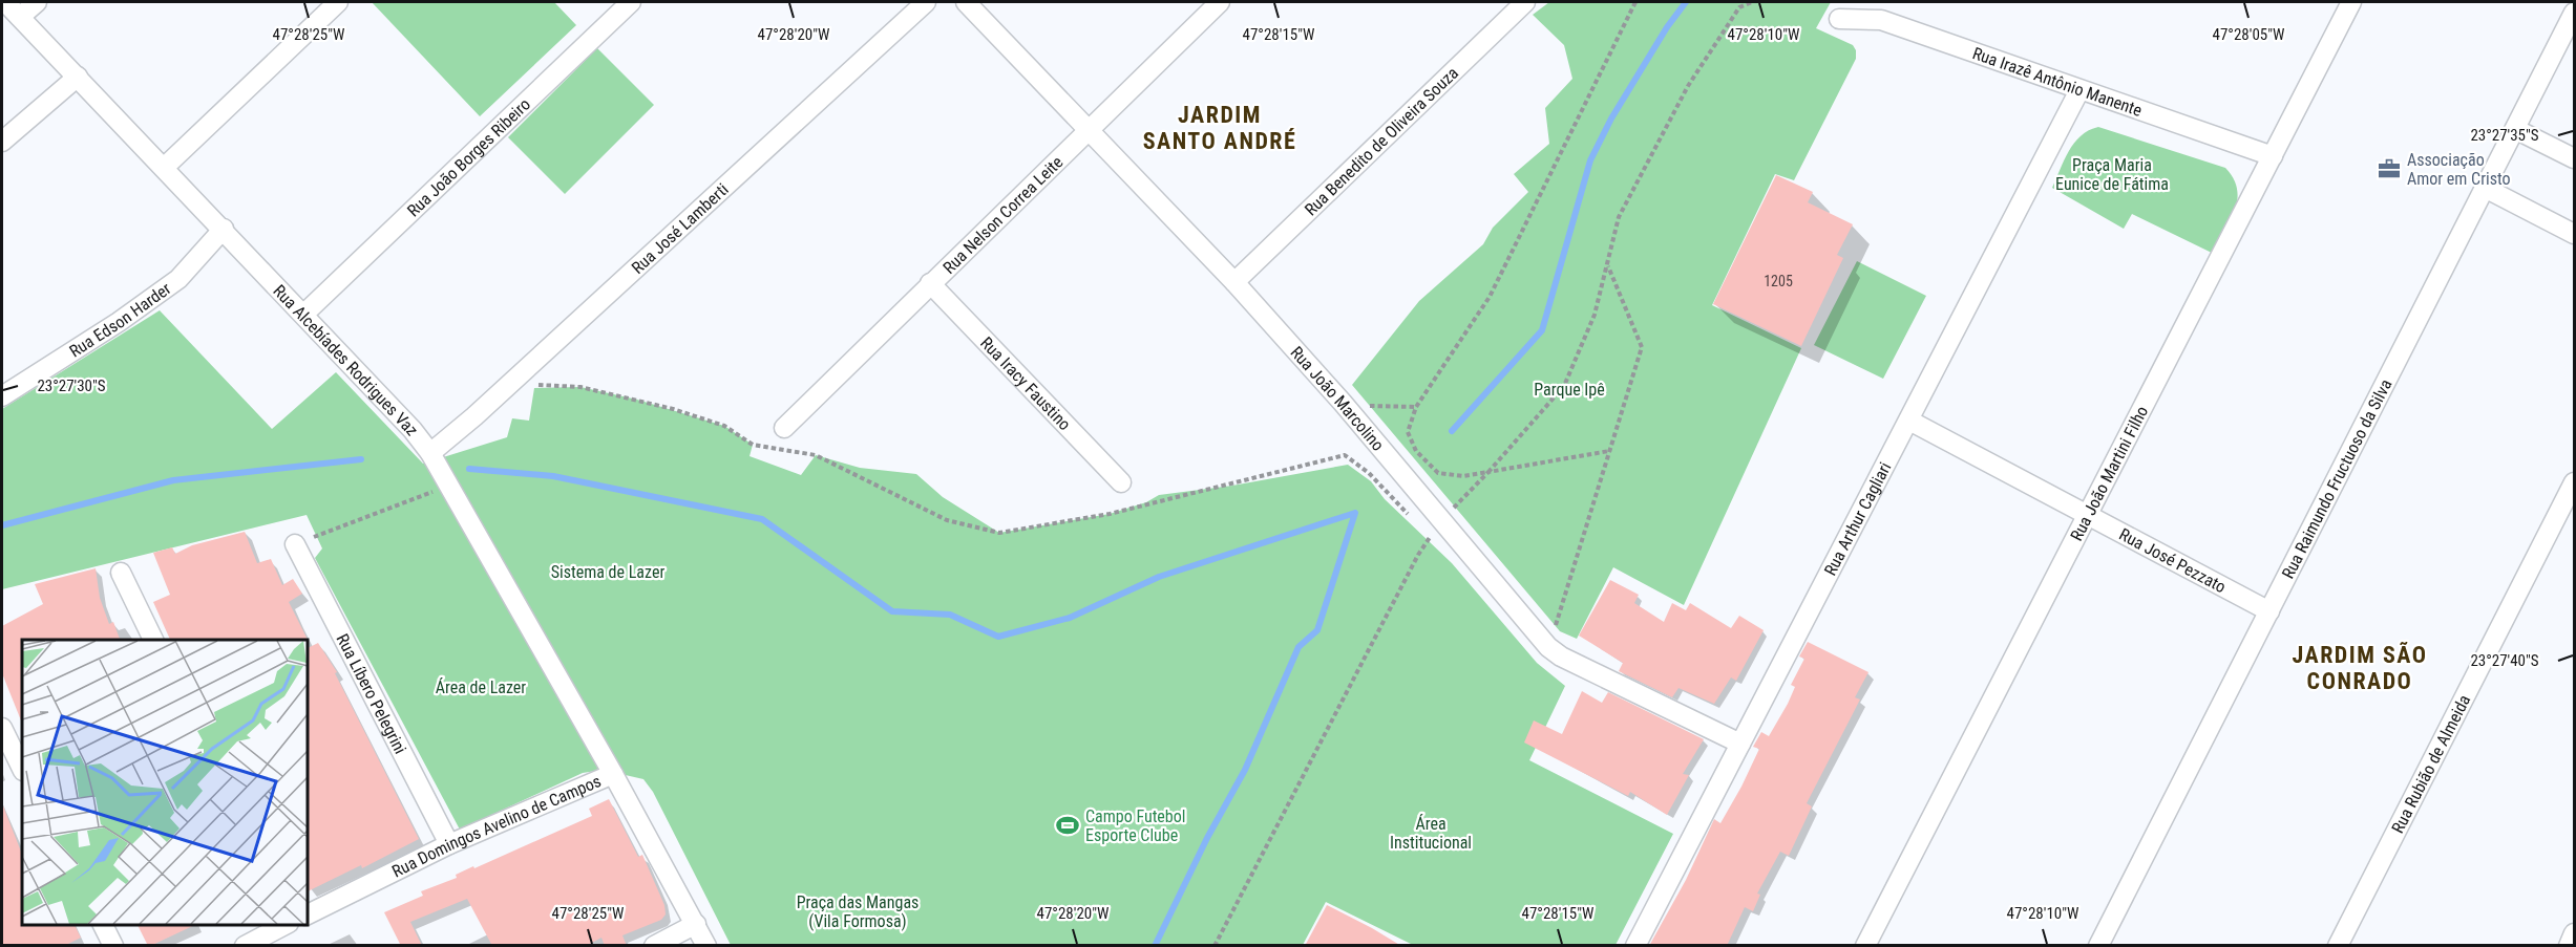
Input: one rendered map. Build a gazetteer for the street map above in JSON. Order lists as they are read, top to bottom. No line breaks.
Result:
{"streets":{"street":["Rua Irazê Antônio Manente","Rua Benedito de Oliveira Souza","Rua João Borges Ribeiro","Rua Nelson Correa Leite","Rua José Lamberti","Rua Edson Harder","Rua Alcebíades Rodrigues Vaz","Rua Iracy Faustino","Rua João Marcolino","Rua João Martini Filho","Rua Raimundo Fructuoso da Silva","Rua Arthur Cagliari","Rua José Pezzato","Rua Líbero Pelegrini","Rua Rubião de Almeida","Rua Domingos Avelino de Campos"]},"crossings":[["Rua Irazê Antônio Manente","Rua João Martini Filho"],["Rua Irazê Antônio Manente","Rua Arthur Cagliari"],["Rua Benedito de Oliveira Souza","Rua João Marcolino"],["Rua João Borges Ribeiro","Rua Alcebíades Rodrigues Vaz"],["Rua Nelson Correa Leite","Rua Iracy Faustino"],["Rua Nelson Correa Leite","Rua João Marcolino"],["Rua José Lamberti","Rua Alcebíades Rodrigues Vaz"],["Rua Edson Harder","Rua Alcebíades Rodrigues Vaz"],["Rua Alcebíades Rodrigues Vaz","Rua Domingos Avelino de Campos"],["Rua João Marcolino","Rua Arthur Cagliari"],["Rua João Martini Filho","Rua José Pezzato"],["Rua Raimundo Fructuoso da Silva","Rua José Pezzato"],["Rua Arthur Cagliari","Rua José Pezzato"],["Rua Líbero Pelegrini","Rua Domingos Avelino de Campos"]],"districts":["JARDIM SANTO ANDRÉ","JARDIM SÃO CONRADO"],"parks":["Praça Maria Eunice de Fátima","Parque Ipê","Sistema de Lazer","Área de Lazer","Área Institucional","Praça das Mangas (Vila Formosa)"],"places":{"office":["Associação Amor em Cristo"],"sports":["Campo Futebol Esporte Clube"]},"house_numbers":["1205"],"coordinates":["47°28'10\"W","47°28'05\"W","47°28'25\"W","47°28'20\"W","47°28'15\"W","23°27'35\"S","23°27'30\"S","23°27'40\"S"]}
